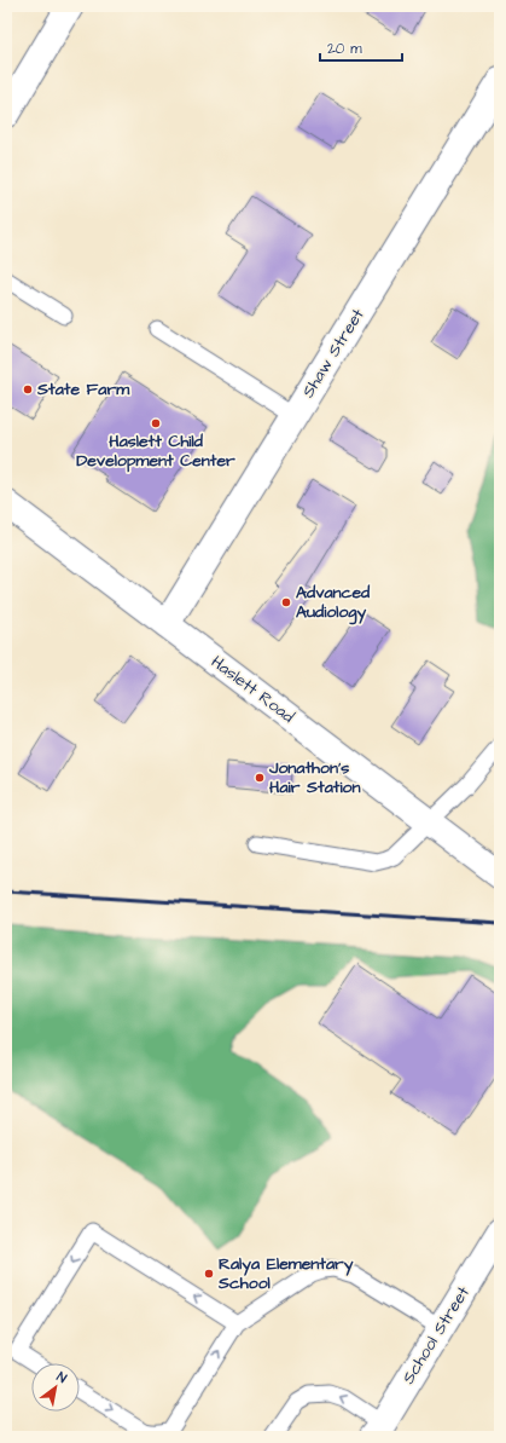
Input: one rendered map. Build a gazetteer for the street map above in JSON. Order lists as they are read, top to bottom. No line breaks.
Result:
{"streets":{"street":["Shaw Street","Haslett Road","School Street"]},"crossings":[["Shaw Street","Haslett Road"]],"places":["State Farm","Haslett Child Development Center","Advanced Audiology","Jonathon's Hair Station","Ralya Elementary School"],"scale_bar":"20 m","north":"top right"}
